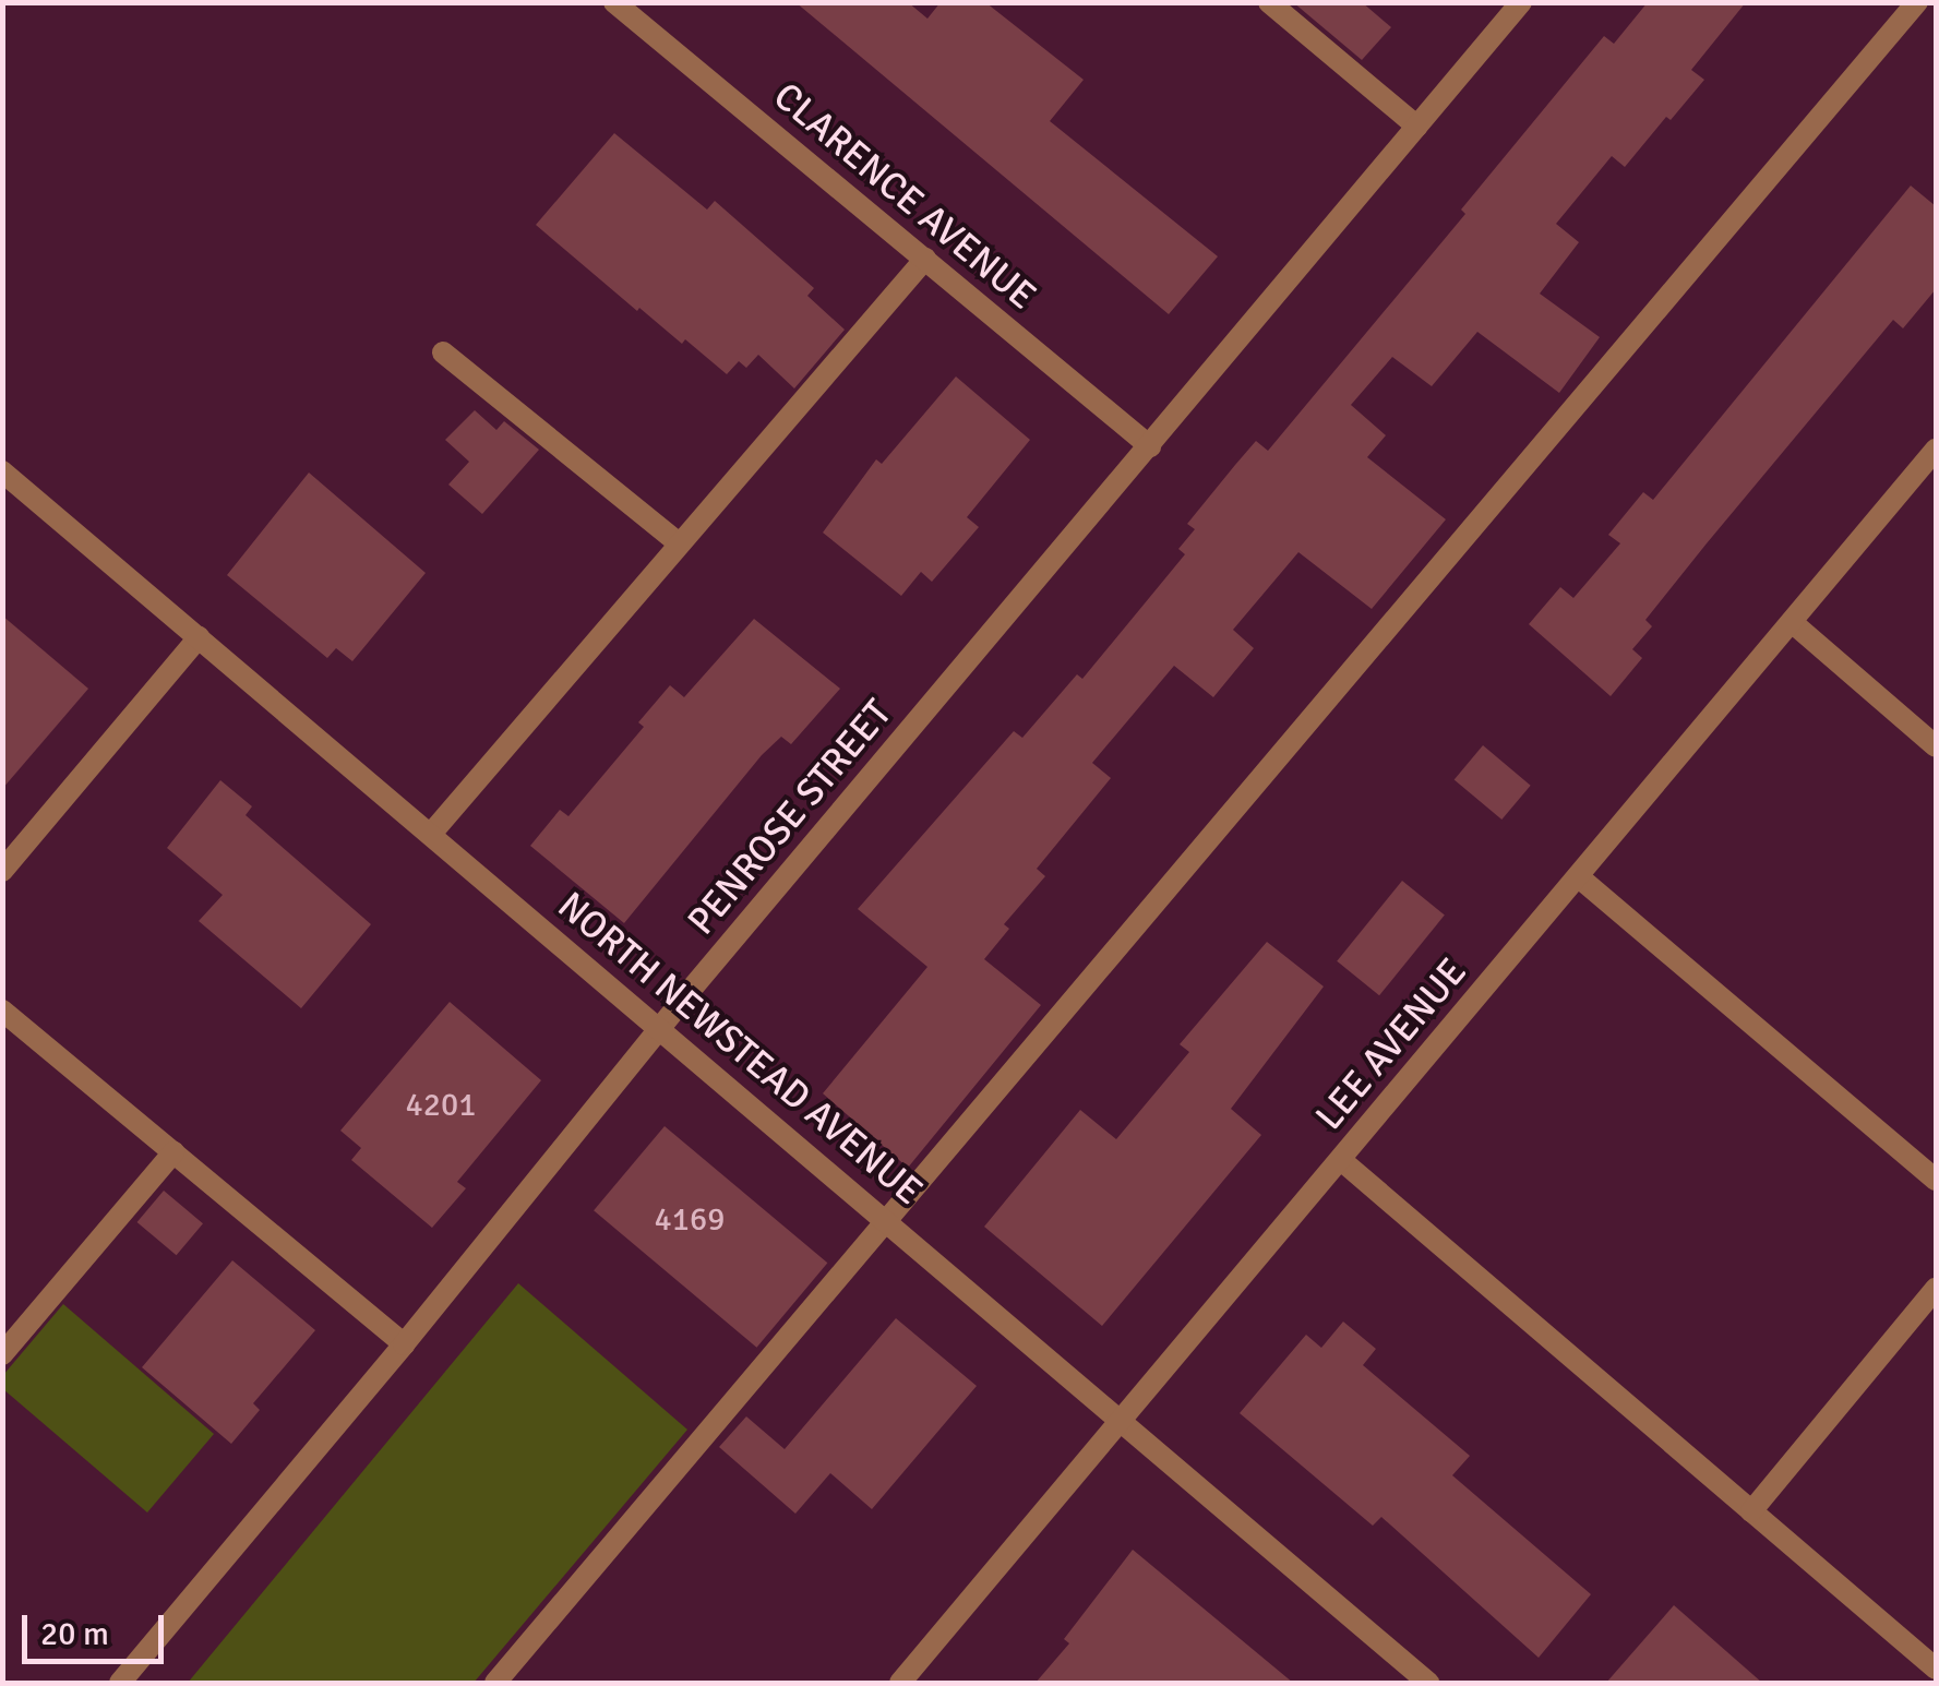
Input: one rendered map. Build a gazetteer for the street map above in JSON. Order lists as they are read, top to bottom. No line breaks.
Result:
{"streets":{"street":["CLARENCE AVENUE","PENROSE STREET","LEE AVENUE","NORTH NEWSTEAD AVENUE"]},"crossings":[["CLARENCE AVENUE","PENROSE STREET"],["PENROSE STREET","NORTH NEWSTEAD AVENUE"],["LEE AVENUE","NORTH NEWSTEAD AVENUE"]],"house_numbers":["4201","4169"],"scale_bar":"20 m"}
